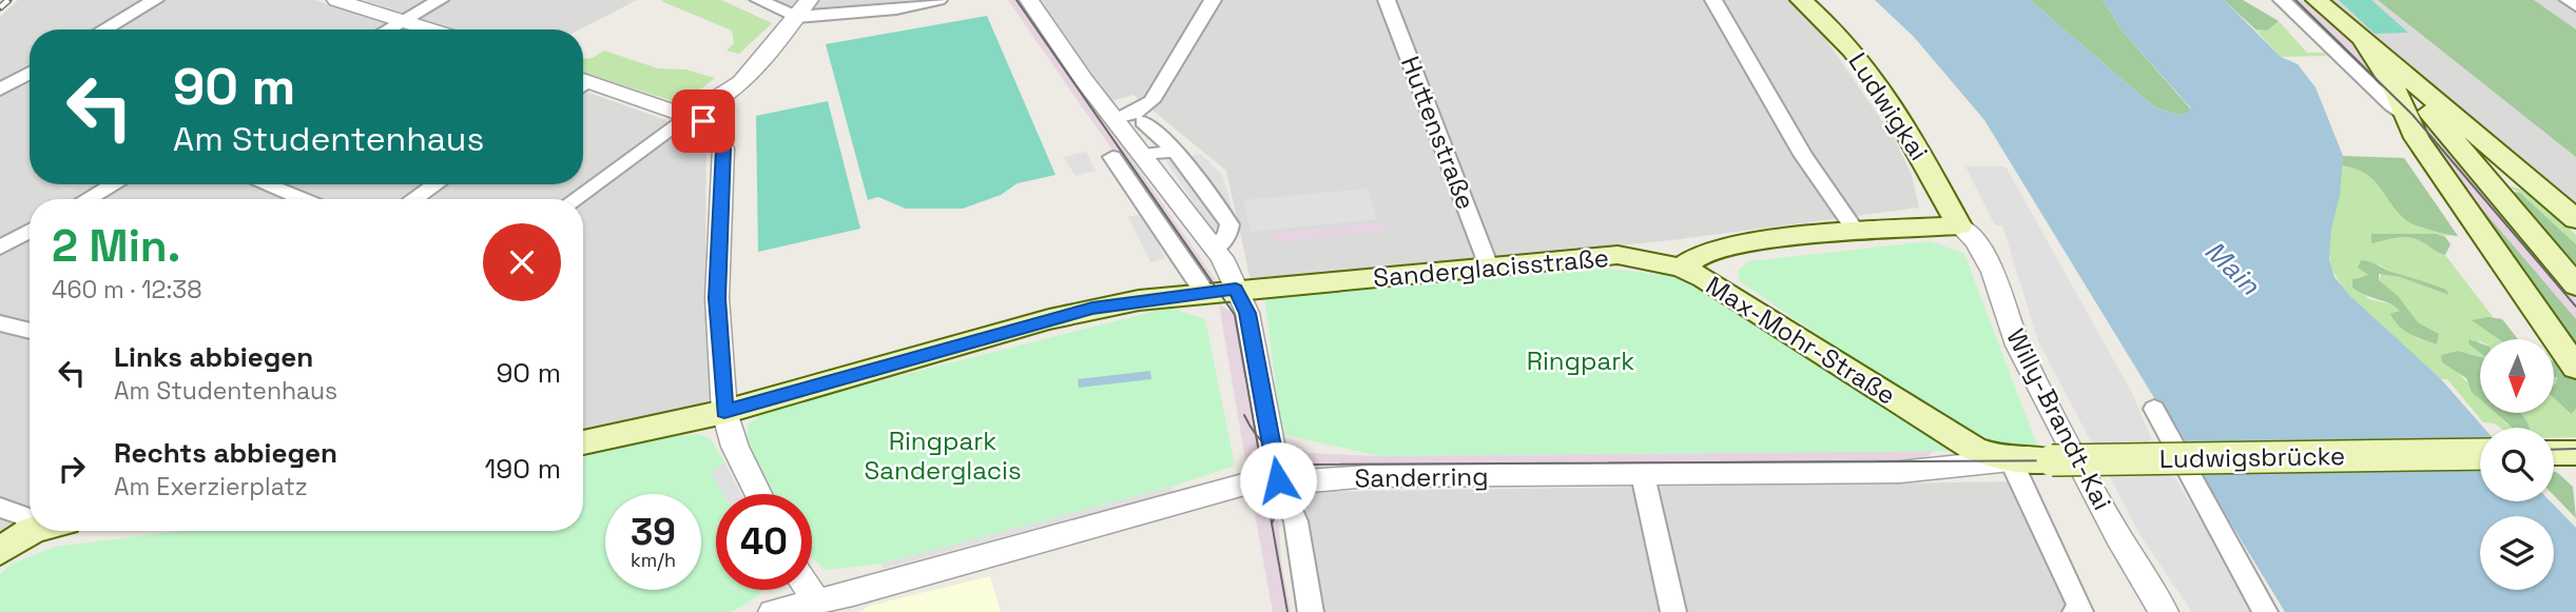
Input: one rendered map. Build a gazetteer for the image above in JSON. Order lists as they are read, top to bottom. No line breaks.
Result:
{"streets":{"main road":["Ludwigkai","Sanderglacisstraße","Max-Mohr-Straße","Ludwigsbrücke"],"street":["Huttenstraße","Willy-Brandt-Kai","Sanderring"]},"crossings":[["Ludwigkai","Willy-Brandt-Kai"],["Huttenstraße","Sanderglacisstraße"],["Sanderglacisstraße","Max-Mohr-Straße"]],"water":["Main"],"parks":["Ringpark","Ringpark Sanderglacis"],"north":"bottom","page":{"turn":["90 m","Am Studentenhaus"],"heading":["2 Min.","460 m · 12:38"],"list":[{"name":"Links abbiegen","note":"Am Studentenhaus","value":"90 m"},{"name":"Rechts abbiegen","note":"Am Exerzierplatz","value":"190 m"}],"speed":"39 km/h","limit":"40"}}
